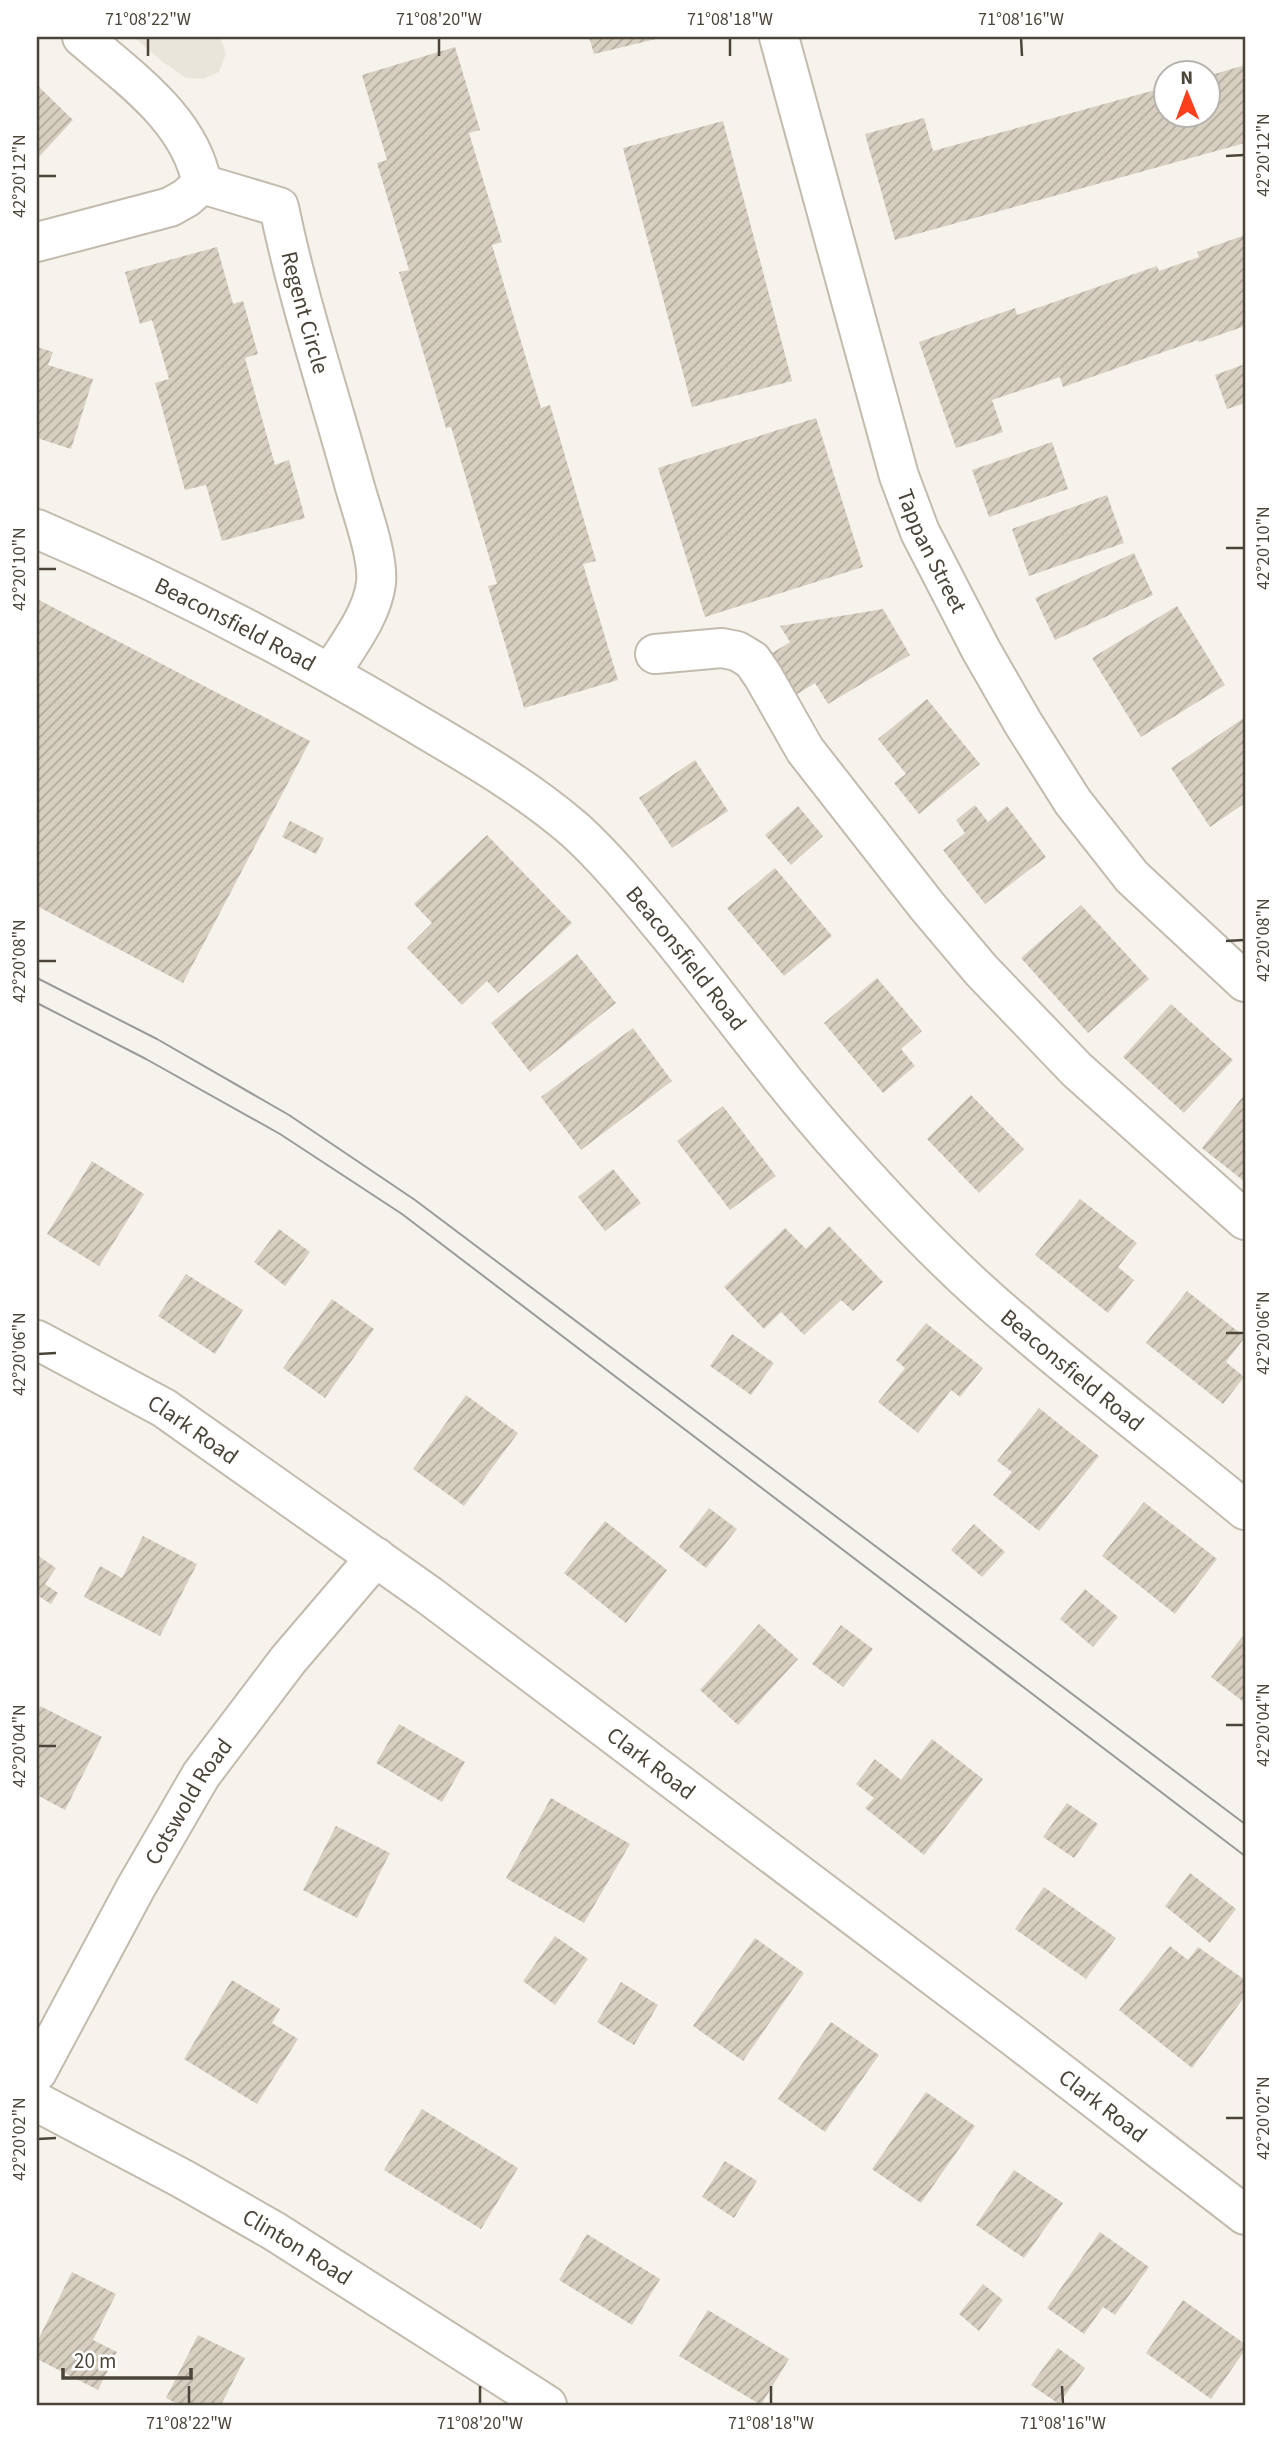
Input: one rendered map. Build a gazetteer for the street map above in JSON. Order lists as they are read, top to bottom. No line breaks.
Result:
{"streets":{"street":["Regent Circle","Tappan Street","Beaconsfield Road","Clark Road","Cotswold Road","Clinton Road"]},"crossings":[["Regent Circle","Beaconsfield Road"],["Clark Road","Cotswold Road"]],"scale_bar":"20 m","north":"top","coordinates":["71°08'22\"W","71°08'20\"W","71°08'18\"W","71°08'16\"W","42°20'12\"N","42°20'10\"N","42°20'08\"N","42°20'06\"N","42°20'04\"N","42°20'02\"N"]}
